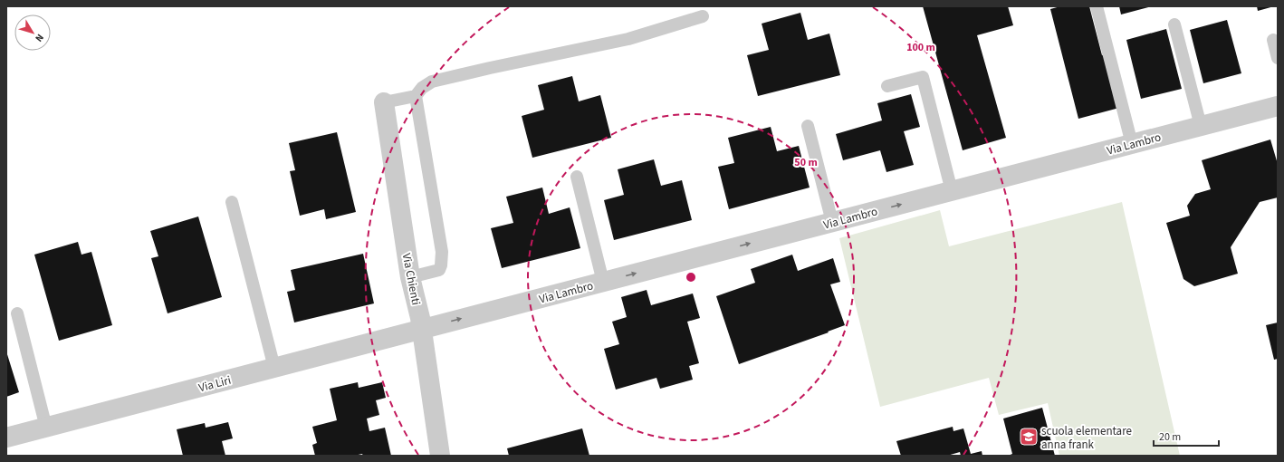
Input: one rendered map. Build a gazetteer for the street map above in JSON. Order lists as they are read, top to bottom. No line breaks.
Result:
{"streets":{"street":["Via Lambro","Via Chienti","Via Liri"]},"crossings":[["Via Lambro","Via Chienti"],["Via Lambro","Via Liri"],["Via Chienti","Via Liri"]],"one_way":["Via Lambro"],"places":{"school or university":["scuola elementare anna frank"]},"scale_bar":"20 m","north":"bottom right","rings":["100 m","50 m"]}
